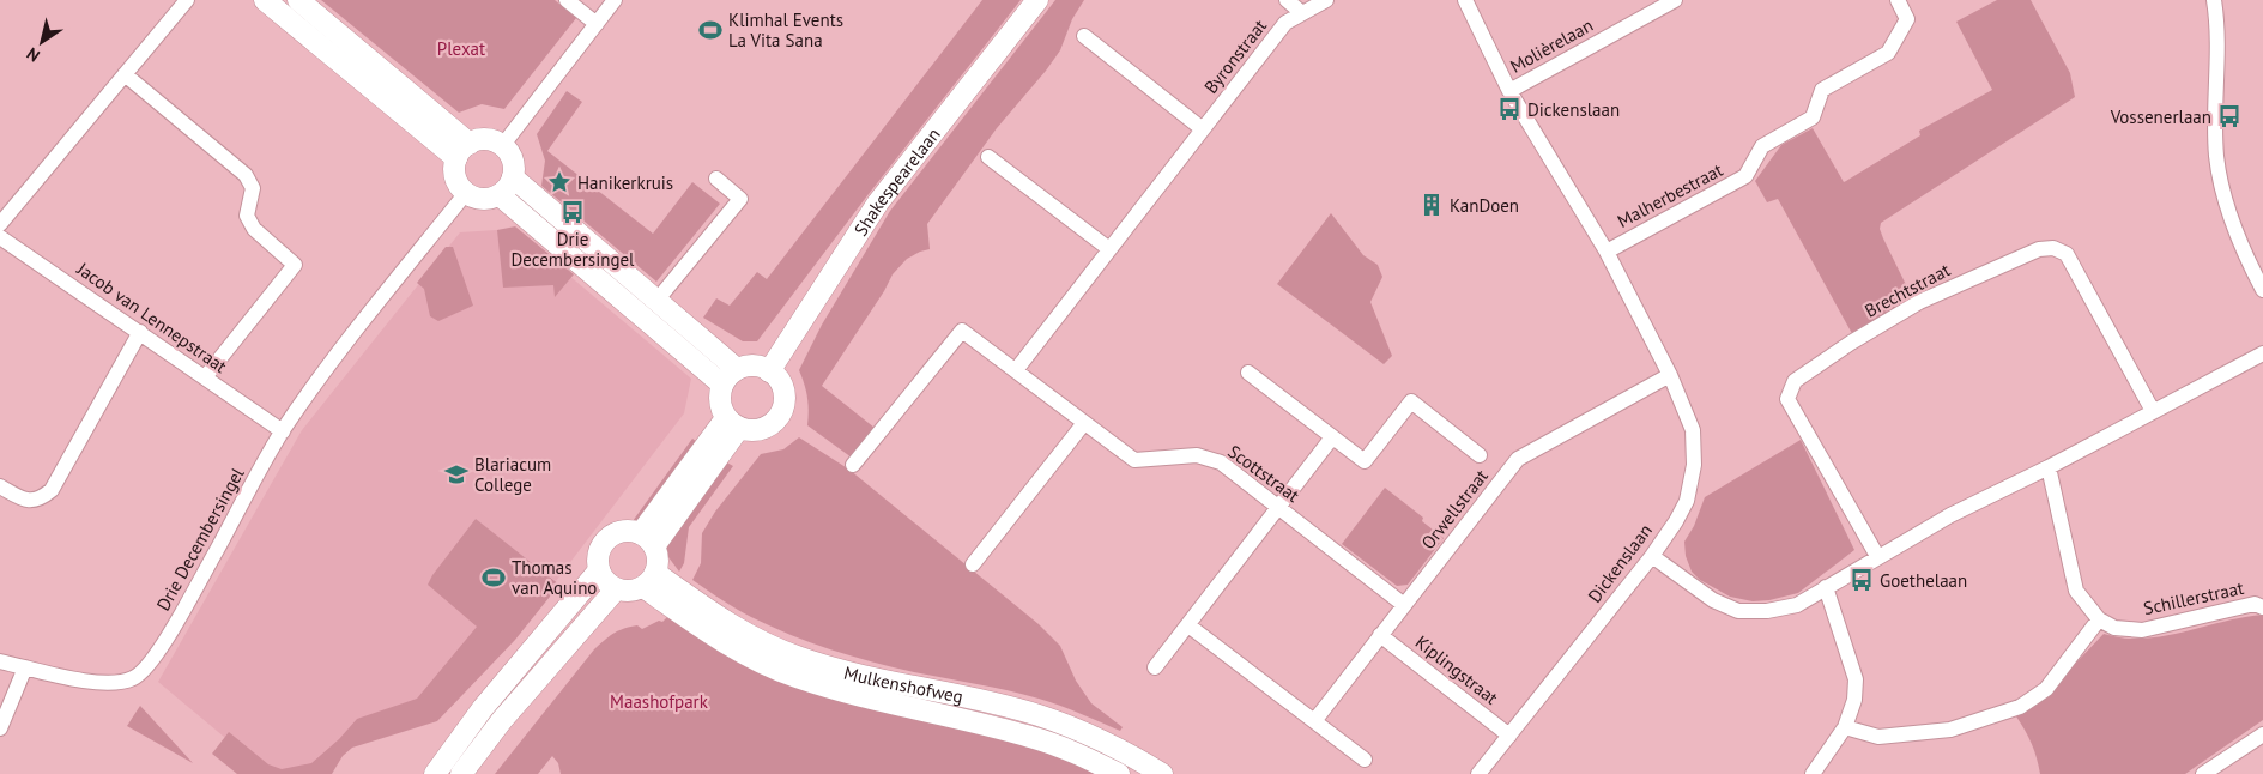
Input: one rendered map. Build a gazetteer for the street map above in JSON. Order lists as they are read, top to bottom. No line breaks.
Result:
{"streets":{"street":["Molièrelaan","Byronstraat","Shakespearelaan","Malherbestraat","Brechtstraat","Jacob van Lennepstraat","Scottstraat","Orwellstraat","Drie Decembersingel","Dickenslaan","Schillerstraat","Kiplingstraat","Mulkenshofweg"]},"crossings":[["Molièrelaan","Dickenslaan"],["Byronstraat","Scottstraat"],["Malherbestraat","Dickenslaan"],["Jacob van Lennepstraat","Drie Decembersingel"],["Scottstraat","Orwellstraat"],["Orwellstraat","Dickenslaan"],["Orwellstraat","Kiplingstraat"],["Dickenslaan","Kiplingstraat"]],"parks":["Plexat","Maashofpark"],"places":{"sports":["Klimhal Events La Vita Sana","Thomas van Aquino"],"bus stop":["Dickenslaan","Vossenerlaan","Drie Decembersingel","Goethelaan"],"place":["Hanikerkruis"],"building":["KanDoen"],"school or university":["Blariacum College"]},"north":"bottom left"}
